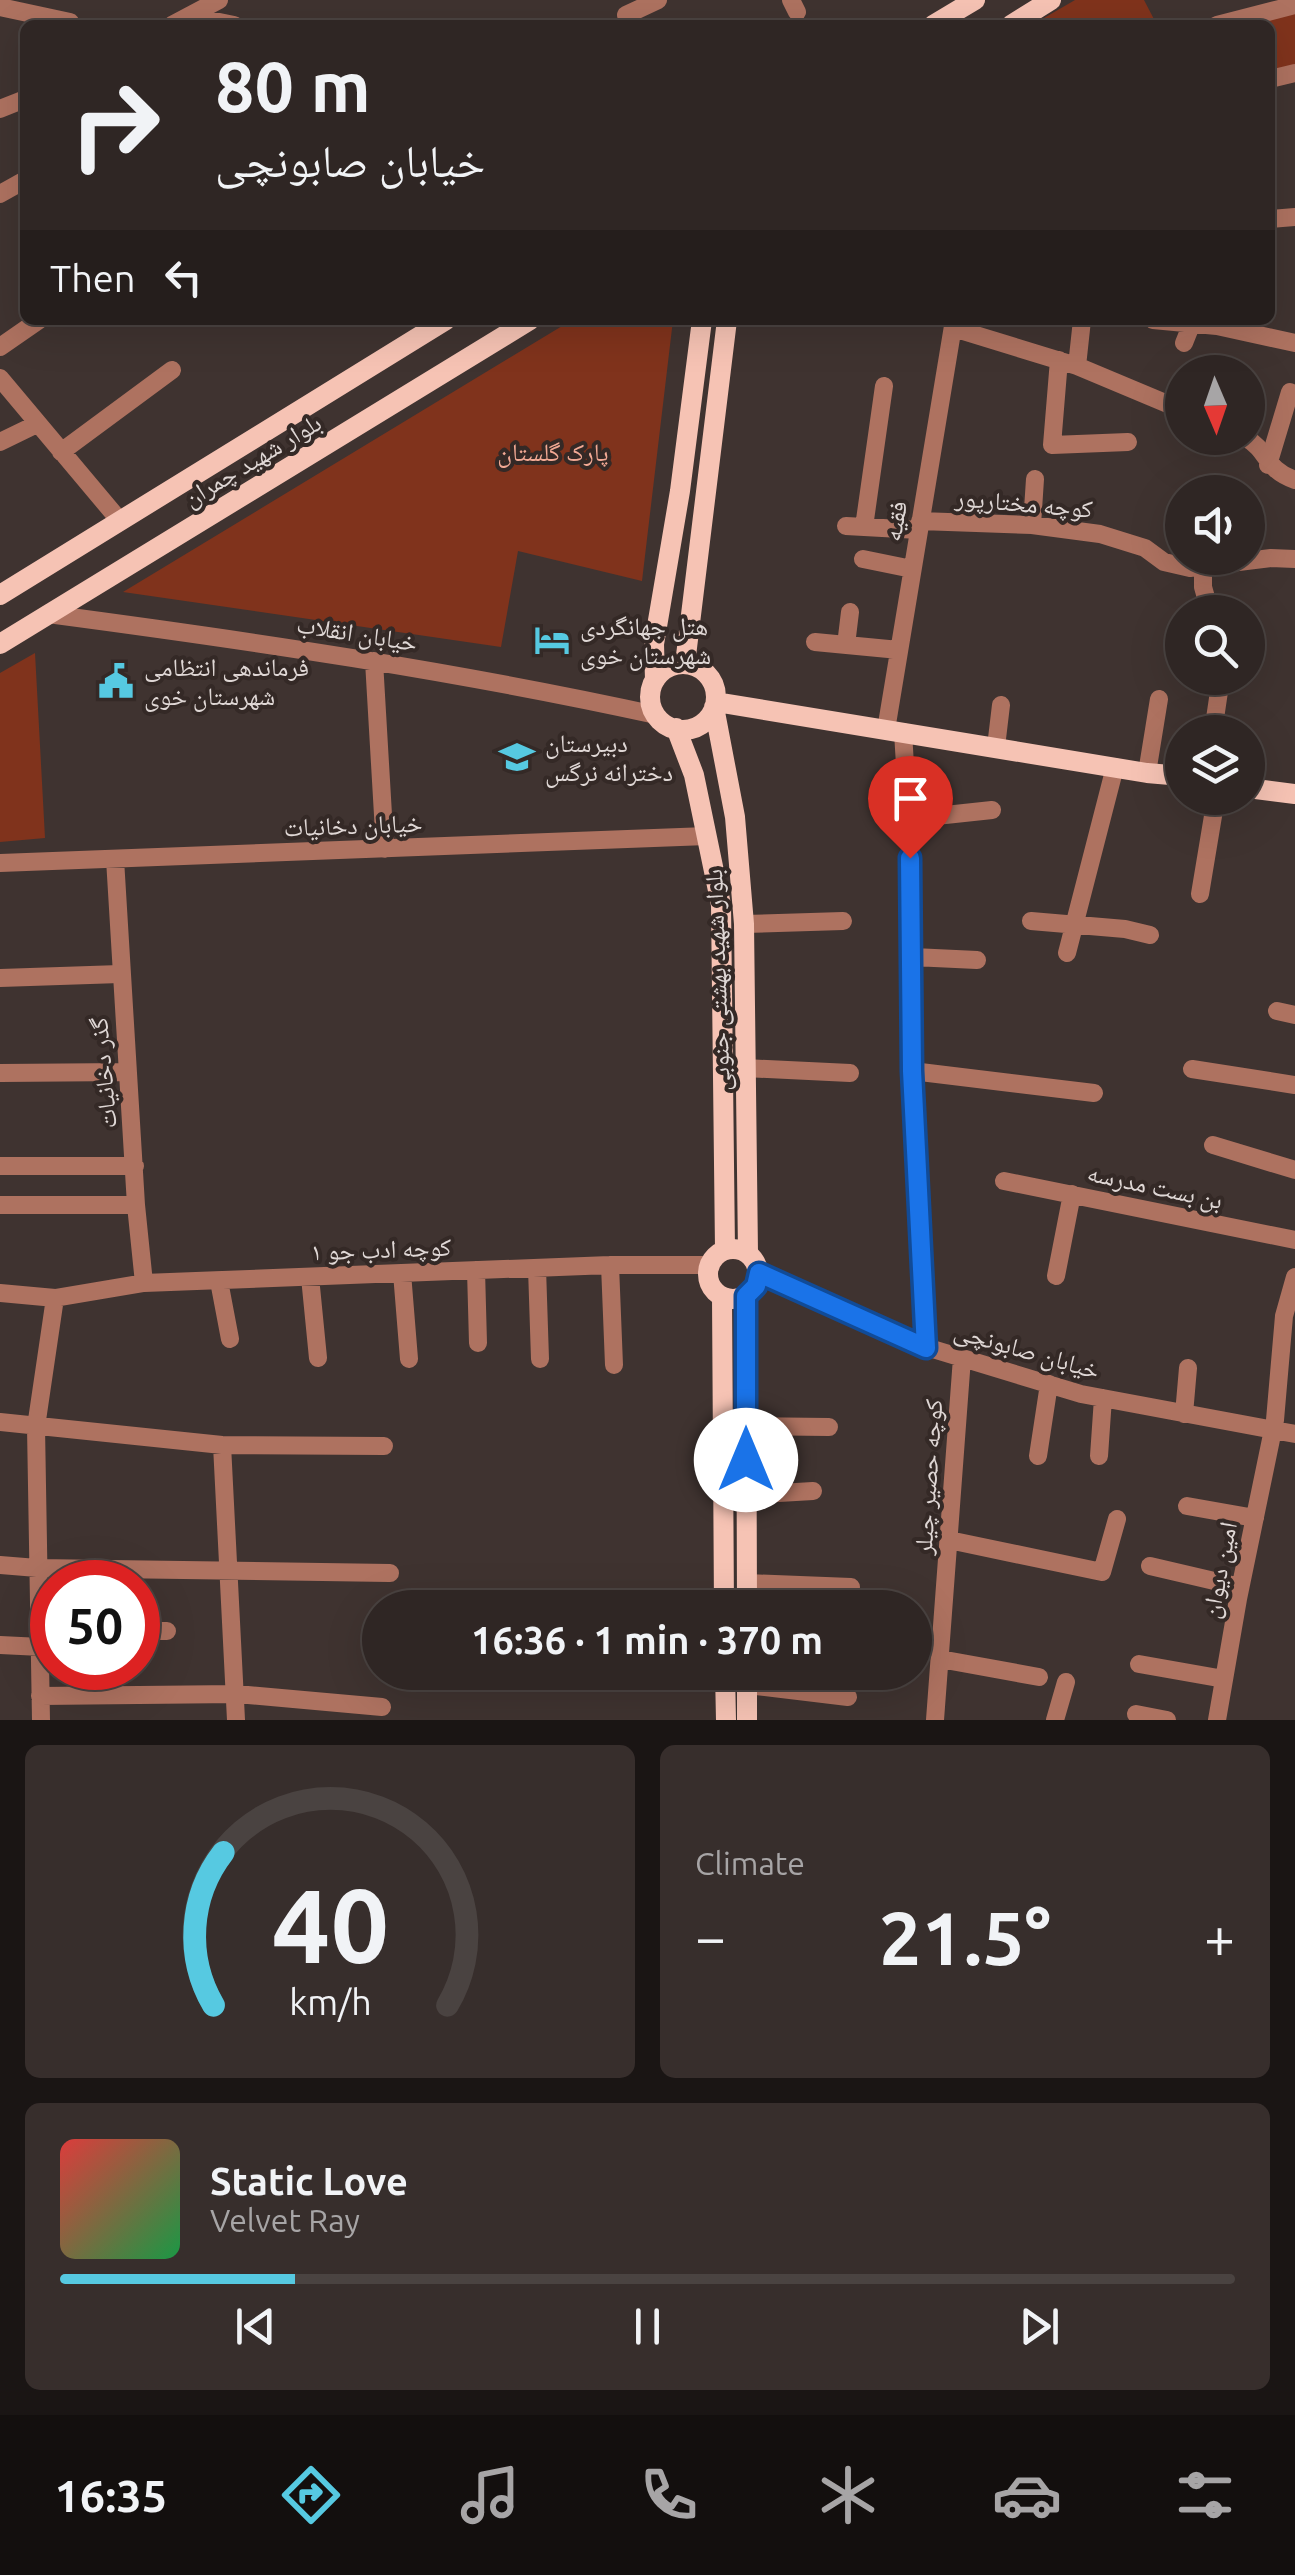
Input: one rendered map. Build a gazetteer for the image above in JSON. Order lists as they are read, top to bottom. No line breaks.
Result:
{"streets":{"main road":["بلوار شهید چمران","بلوار شهید بهشتی جنوبی"],"street":["کوچه مختارپور","فقیه","خیابان انقلاب","خیابان دخانیات","گذر دخانیات","بن بست مدرسه","کوچه ادب جو ۱","خیابان صابونچی","کوچه حصیر چیلر","امین دیوان"]},"crossings":[["بلوار شهید چمران","خیابان انقلاب"],["کوچه مختارپور","فقیه"],["فقیه","خیابان صابونچی"],["خیابان انقلاب","بلوار شهید بهشتی جنوبی"],["خیابان دخانیات","بلوار شهید بهشتی جنوبی"],["خیابان دخانیات","گذر دخانیات"],["بلوار شهید بهشتی جنوبی","کوچه ادب جو ۱"],["بلوار شهید بهشتی جنوبی","خیابان صابونچی"],["گذر دخانیات","کوچه ادب جو ۱"],["کوچه ادب جو ۱","خیابان صابونچی"],["خیابان صابونچی","کوچه حصیر چیلر"],["خیابان صابونچی","امین دیوان"]],"parks":["پارک گلستان"],"places":{"hotel":["هتل جهانگردی شهرستان خوی"],"public building":["فرماندهی انتظامی شهرستان خوی"],"school or university":["دبیرستان دخترانه نرگس"]},"north":"bottom","page":{"turn":["80 m","خیابان صابونچی"],"then":"Then","limit":"50","trip":"16:36 · 1 min · 370 m","tile":"Climate","heat":["−","21.5°","+"],"song":["Static Love","Velvet Ray"],"tabs":"16:35","gauge":["40","km/h"]}}
